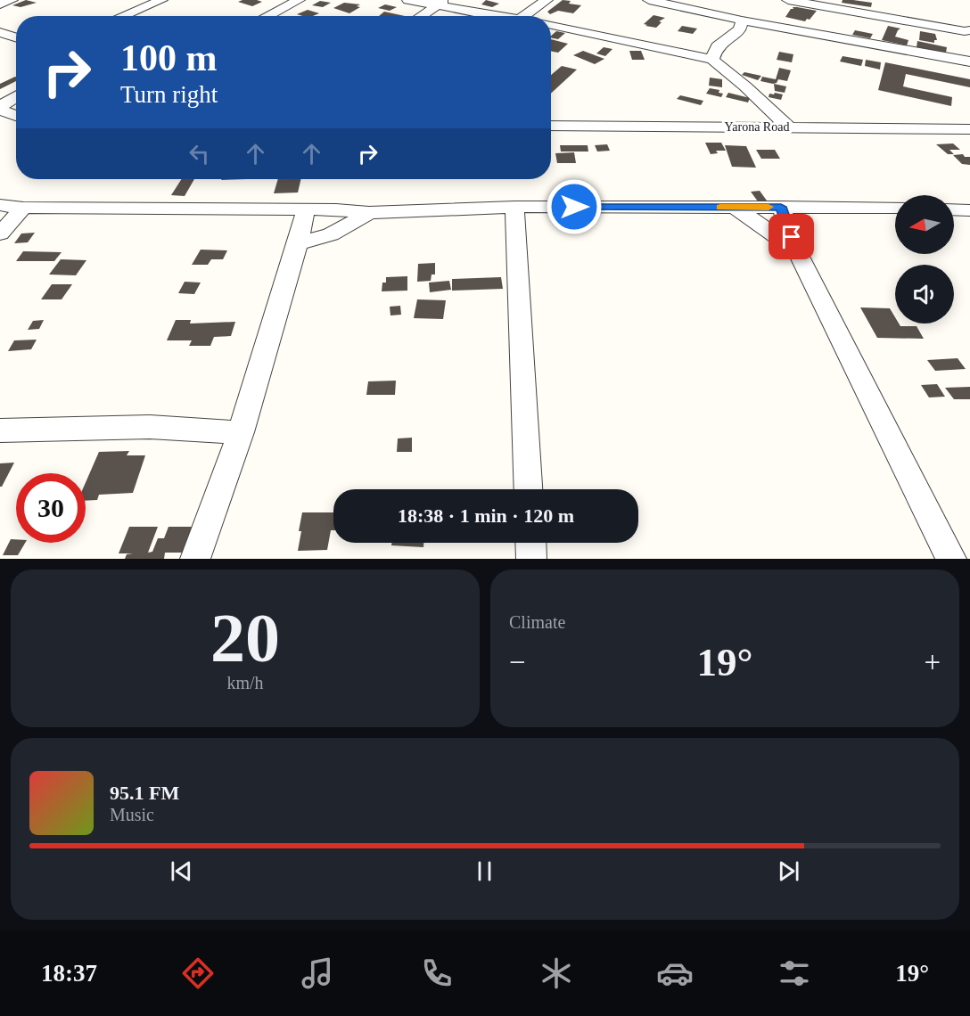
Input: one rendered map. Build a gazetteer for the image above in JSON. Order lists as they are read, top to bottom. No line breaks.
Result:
{"streets":{"street":["Yarona Road"]},"north":"left","page":{"turn":["100 m","Turn right"],"limit":"30","trip":"18:38 · 1 min · 120 m","tile":[["20","km/h"],"Climate"],"heat":["−","19°","+"],"song":["95.1 FM","Music"],"tabs":["18:37","19°"]}}
